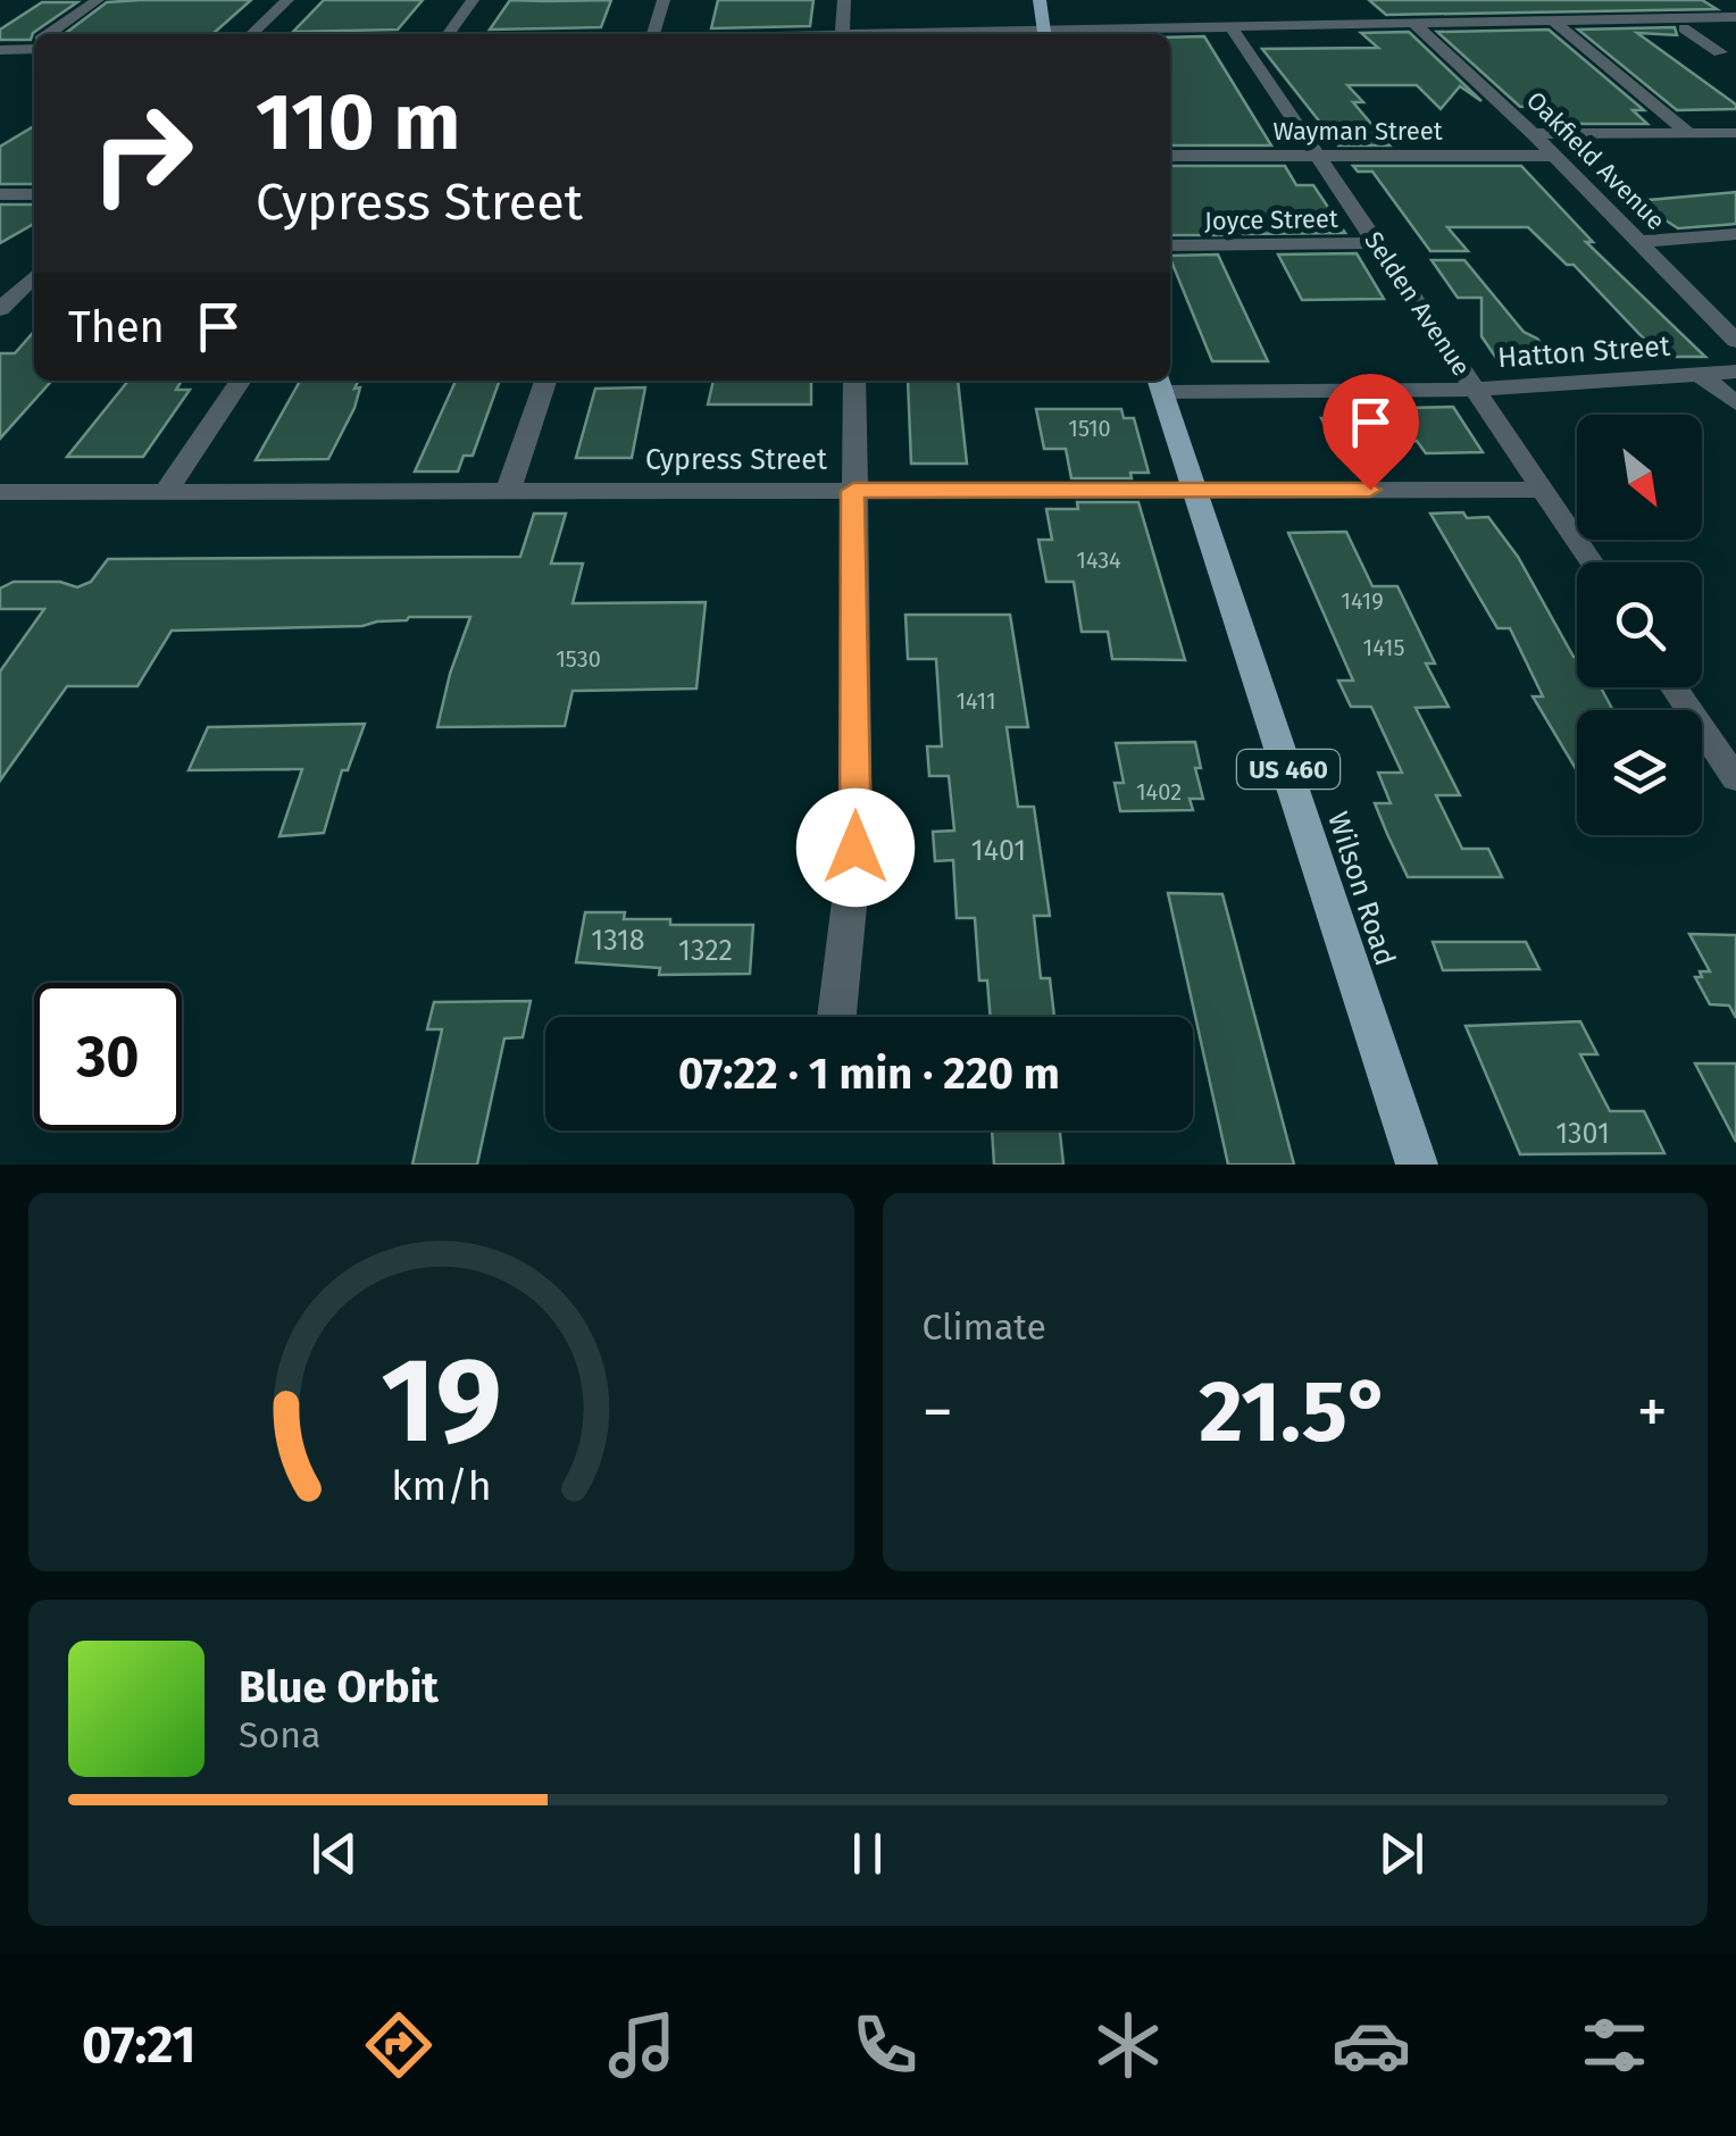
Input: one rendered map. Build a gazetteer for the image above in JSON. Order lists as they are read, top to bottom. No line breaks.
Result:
{"streets":{"main road":["US 460","Wilson Road"],"street":["Wayman Street","Oakfield Avenue","Joyce Street","Selden Avenue","Hatton Street","Cypress Street"]},"crossings":[["Wayman Street","Oakfield Avenue"],["Wayman Street","Selden Avenue"],["Joyce Street","Selden Avenue"],["Selden Avenue","Hatton Street"],["Selden Avenue","Cypress Street"],["Hatton Street","Wilson Road"],["Cypress Street","Wilson Road"]],"house_numbers":["1510","1434","1419","1415","1530","1411","1402","1401","1318","1322","1301"],"north":"bottom right","page":{"turn":["110 m","Cypress Street"],"then":"Then","limit":"30","trip":"07:22 · 1 min · 220 m","tile":"Climate","heat":["−","21.5°","+"],"song":["Blue Orbit","Sona"],"tabs":"07:21","gauge":["19","km/h"]}}
